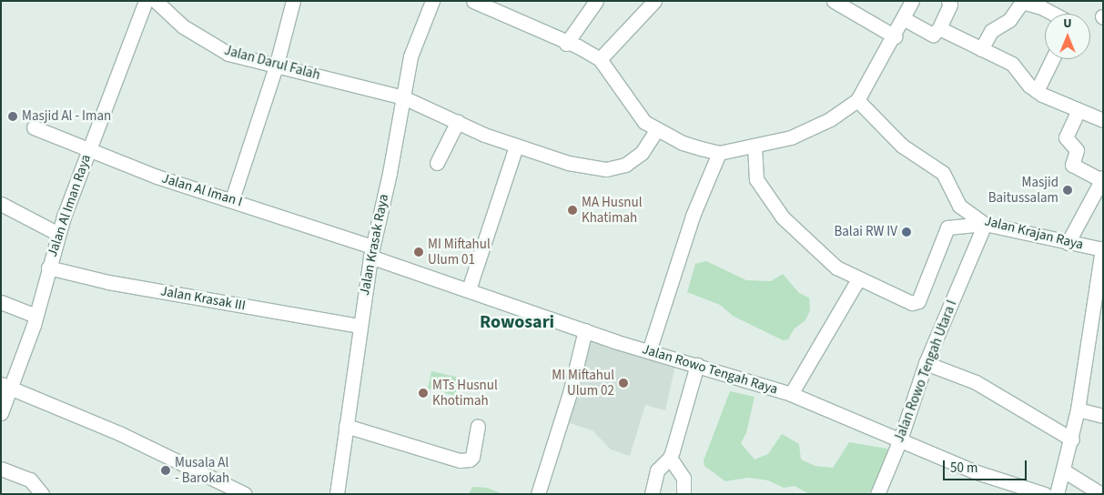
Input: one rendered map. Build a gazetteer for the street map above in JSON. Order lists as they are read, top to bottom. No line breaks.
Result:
{"streets":{"street":["Jalan Darul Falah","Jalan Al Iman I","Jalan Al Iman Raya","Jalan Krajan Raya","Jalan Krasak Raya","Jalan Krasak III","Jalan Rowo Tengah Raya","Jalan Rowo Tengah Utara I"]},"crossings":[["Jalan Darul Falah","Jalan Krasak Raya"],["Jalan Al Iman I","Jalan Al Iman Raya"],["Jalan Al Iman I","Jalan Krasak Raya"],["Jalan Al Iman I","Jalan Rowo Tengah Raya"],["Jalan Al Iman Raya","Jalan Krasak III"],["Jalan Krajan Raya","Jalan Rowo Tengah Utara I"],["Jalan Krasak Raya","Jalan Krasak III"],["Jalan Krasak Raya","Jalan Rowo Tengah Raya"],["Jalan Rowo Tengah Raya","Jalan Rowo Tengah Utara I"]],"districts":["Rowosari"],"places":["Masjid Al - Iman","Masjid Baitussalam","MA Husnul Khatimah","Balai RW IV","MI Miftahul Ulum 01","MI Miftahul Ulum 02","MTs Husnul Khotimah","Musala Al - Barokah"],"scale_bar":"50 m","north":"top"}
